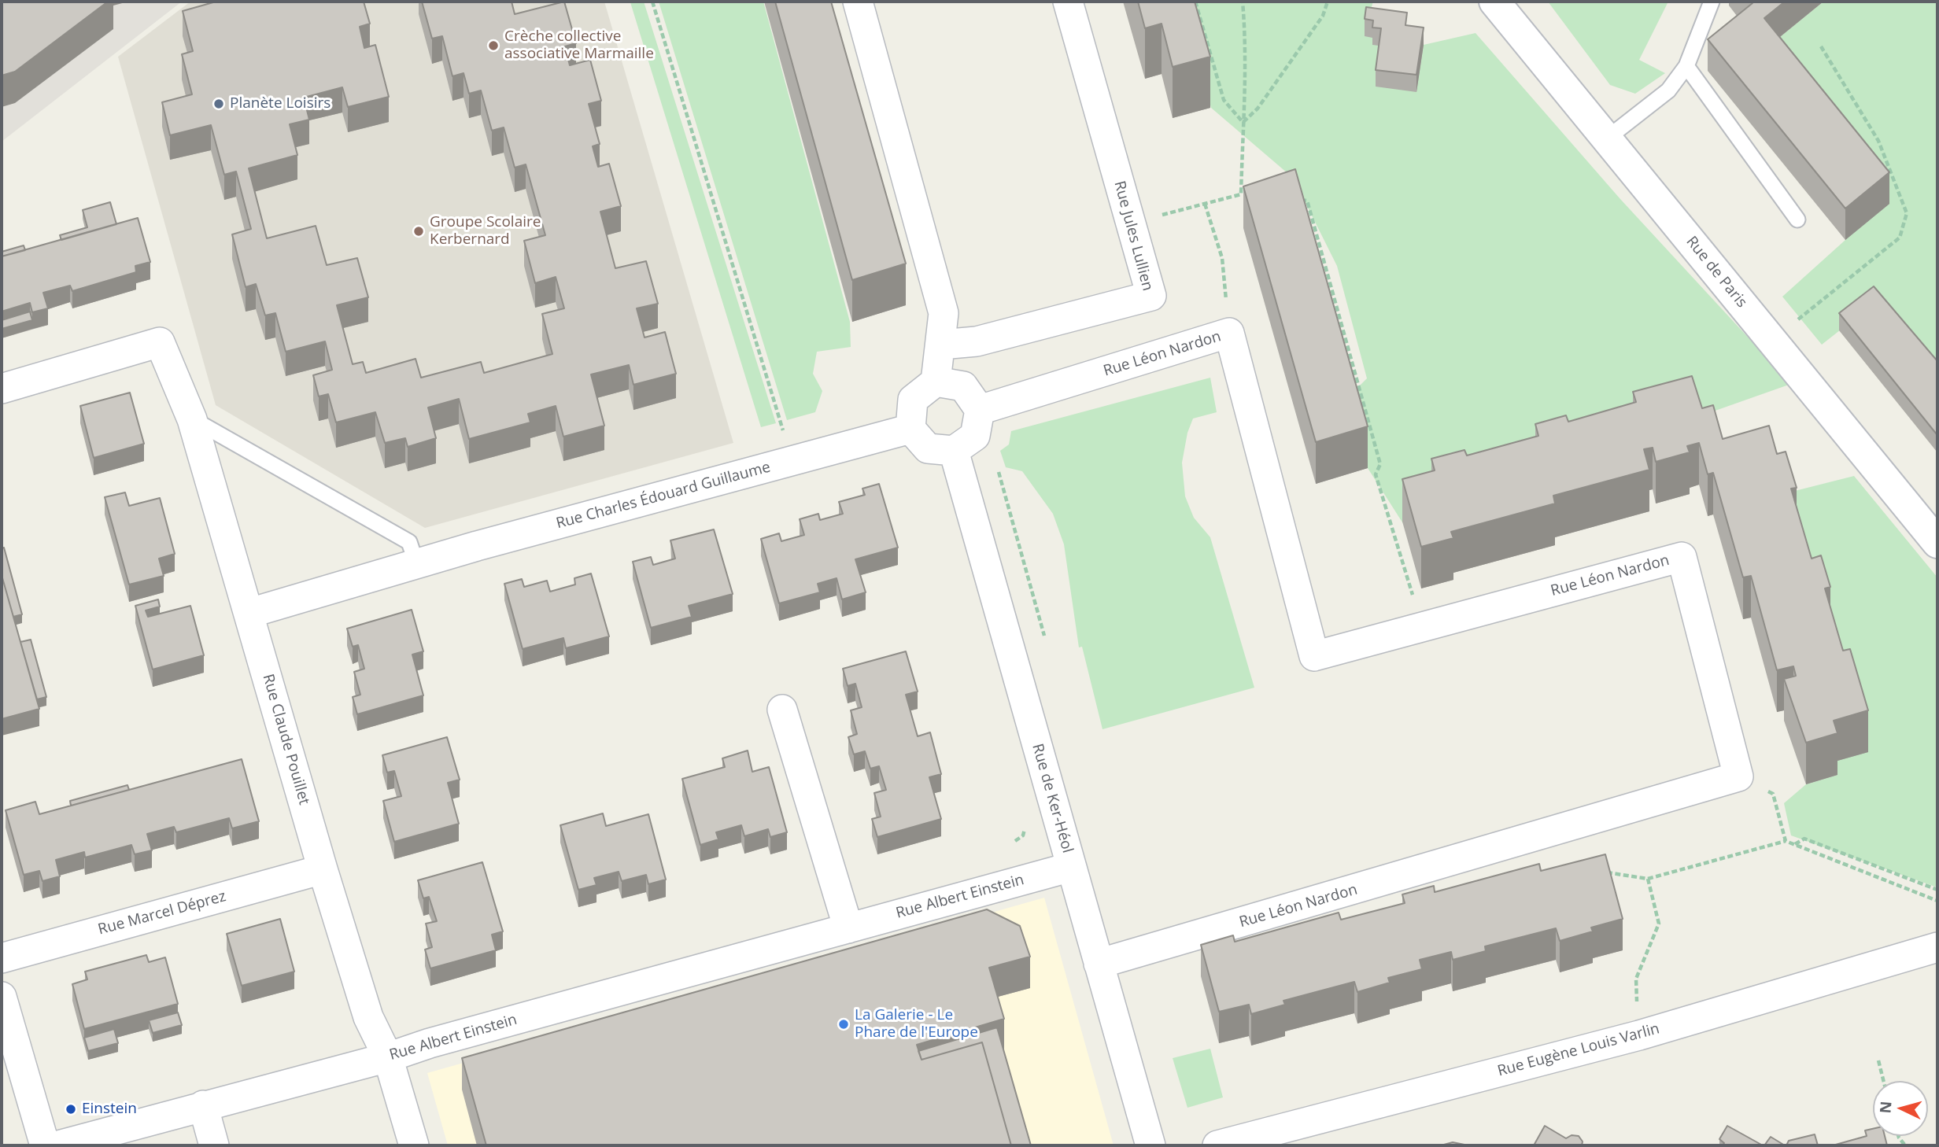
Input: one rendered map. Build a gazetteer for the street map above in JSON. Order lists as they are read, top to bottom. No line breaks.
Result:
{"streets":{"main road":["Rue de Paris"],"street":["Rue Jules Lullien","Rue Léon Nardon","Rue Charles Édouard Guillaume","Rue Claude Pouillet","Rue de Ker-Héol","Rue Albert Einstein","Rue Marcel Déprez","Rue Eugène Louis Varlin"]},"crossings":[["Rue Léon Nardon","Rue Charles Édouard Guillaume"],["Rue Léon Nardon","Rue de Ker-Héol"],["Rue Charles Édouard Guillaume","Rue Claude Pouillet"],["Rue Charles Édouard Guillaume","Rue de Ker-Héol"],["Rue Claude Pouillet","Rue Albert Einstein"],["Rue Claude Pouillet","Rue Marcel Déprez"],["Rue de Ker-Héol","Rue Albert Einstein"]],"places":["Crèche collective associative Marmaille","Planète Loisirs","Groupe Scolaire Kerbernard","La Galerie - Le Phare de l'Europe","Einstein"],"north":"left"}
